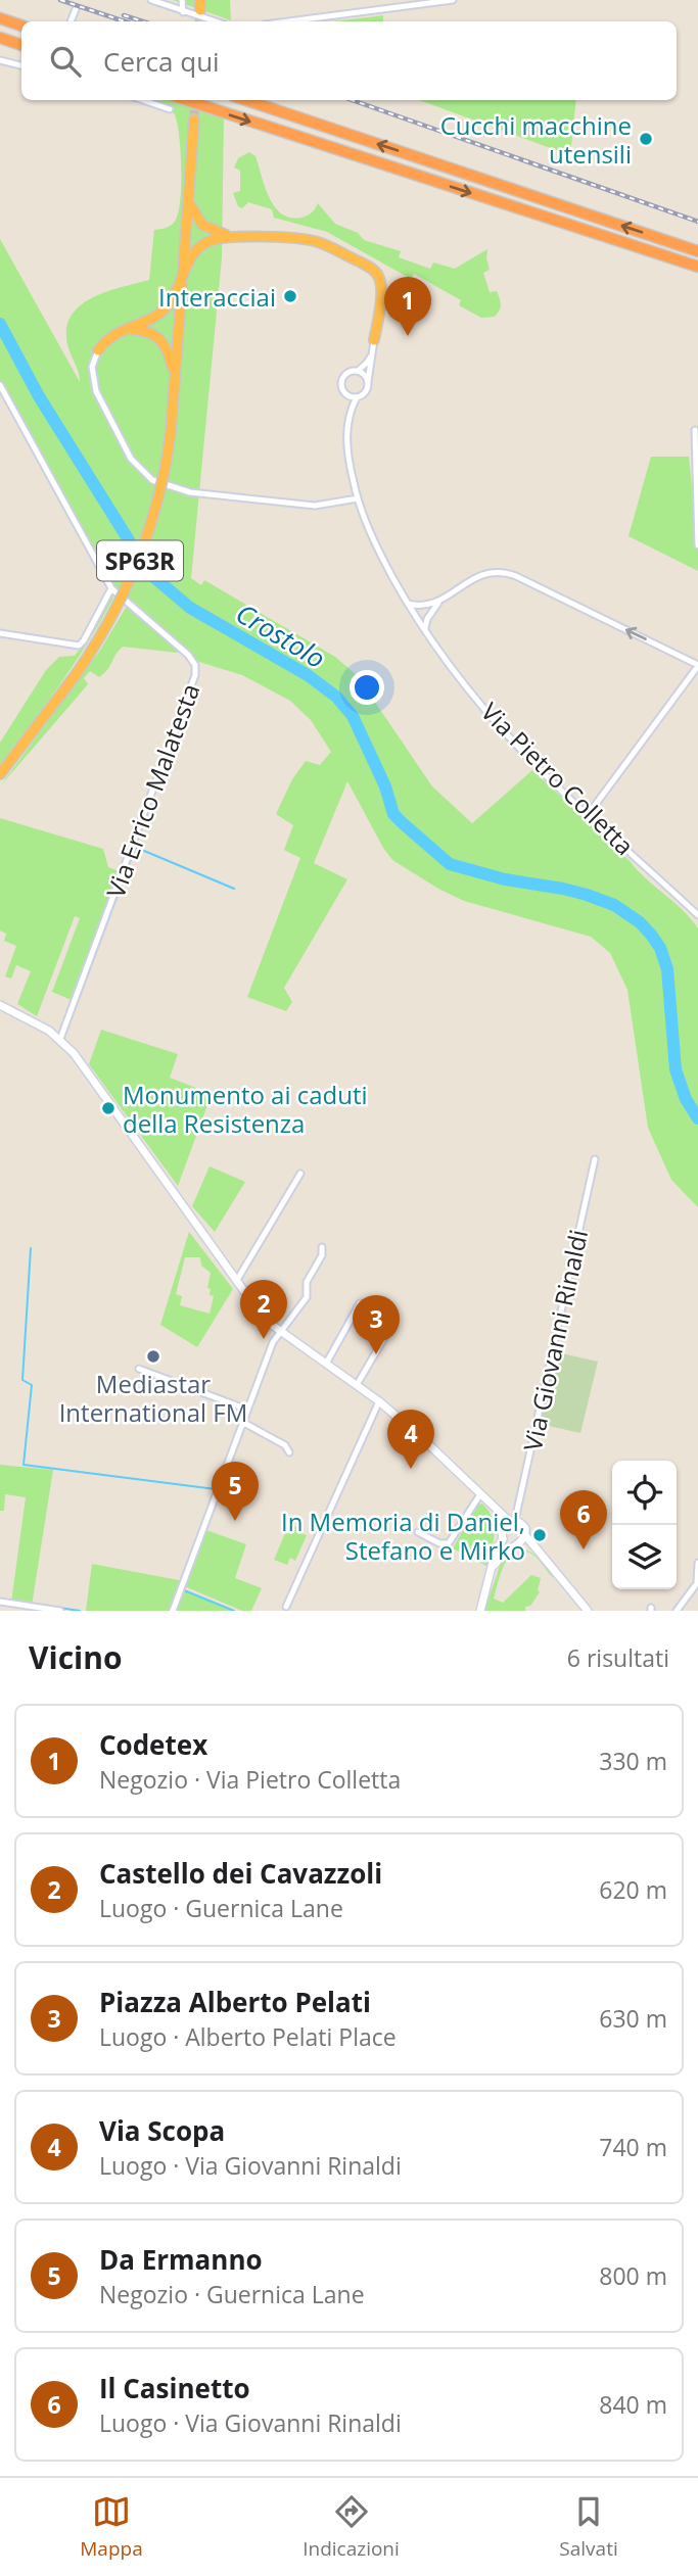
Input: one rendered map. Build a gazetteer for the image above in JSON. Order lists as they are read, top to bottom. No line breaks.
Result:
{"streets":{"highway":["SP63R"],"street":["Via Pietro Colletta","Via Errico Malatesta","Via Giovanni Rinaldi"]},"crossings":[["Via Errico Malatesta","Via Giovanni Rinaldi"]],"water":["Crostolo"],"places":["Cucchi macchine utensili","Interacciai","Monumento ai caduti della Resistenza","Mediastar International FM","In Memoria di Daniel, Stefano e Mirko"],"page":{"search":"Cerca qui","pins":["1","2","3","4","5","6"],"heading":["Vicino","6 risultati"],"list":[{"mark":"1","name":"Codetex","note":"Negozio · Via Pietro Colletta","value":"330 m"},{"mark":"2","name":"Castello dei Cavazzoli","note":"Luogo · Guernica Lane","value":"620 m"},{"mark":"3","name":"Piazza Alberto Pelati","note":"Luogo · Alberto Pelati Place","value":"630 m"},{"mark":"4","name":"Via Scopa","note":"Luogo · Via Giovanni Rinaldi","value":"740 m"},{"mark":"5","name":"Da Ermanno","note":"Negozio · Guernica Lane","value":"800 m"},{"mark":"6","name":"Il Casinetto","note":"Luogo · Via Giovanni Rinaldi","value":"840 m"}],"nav":["Mappa","Indicazioni","Salvati"]}}
